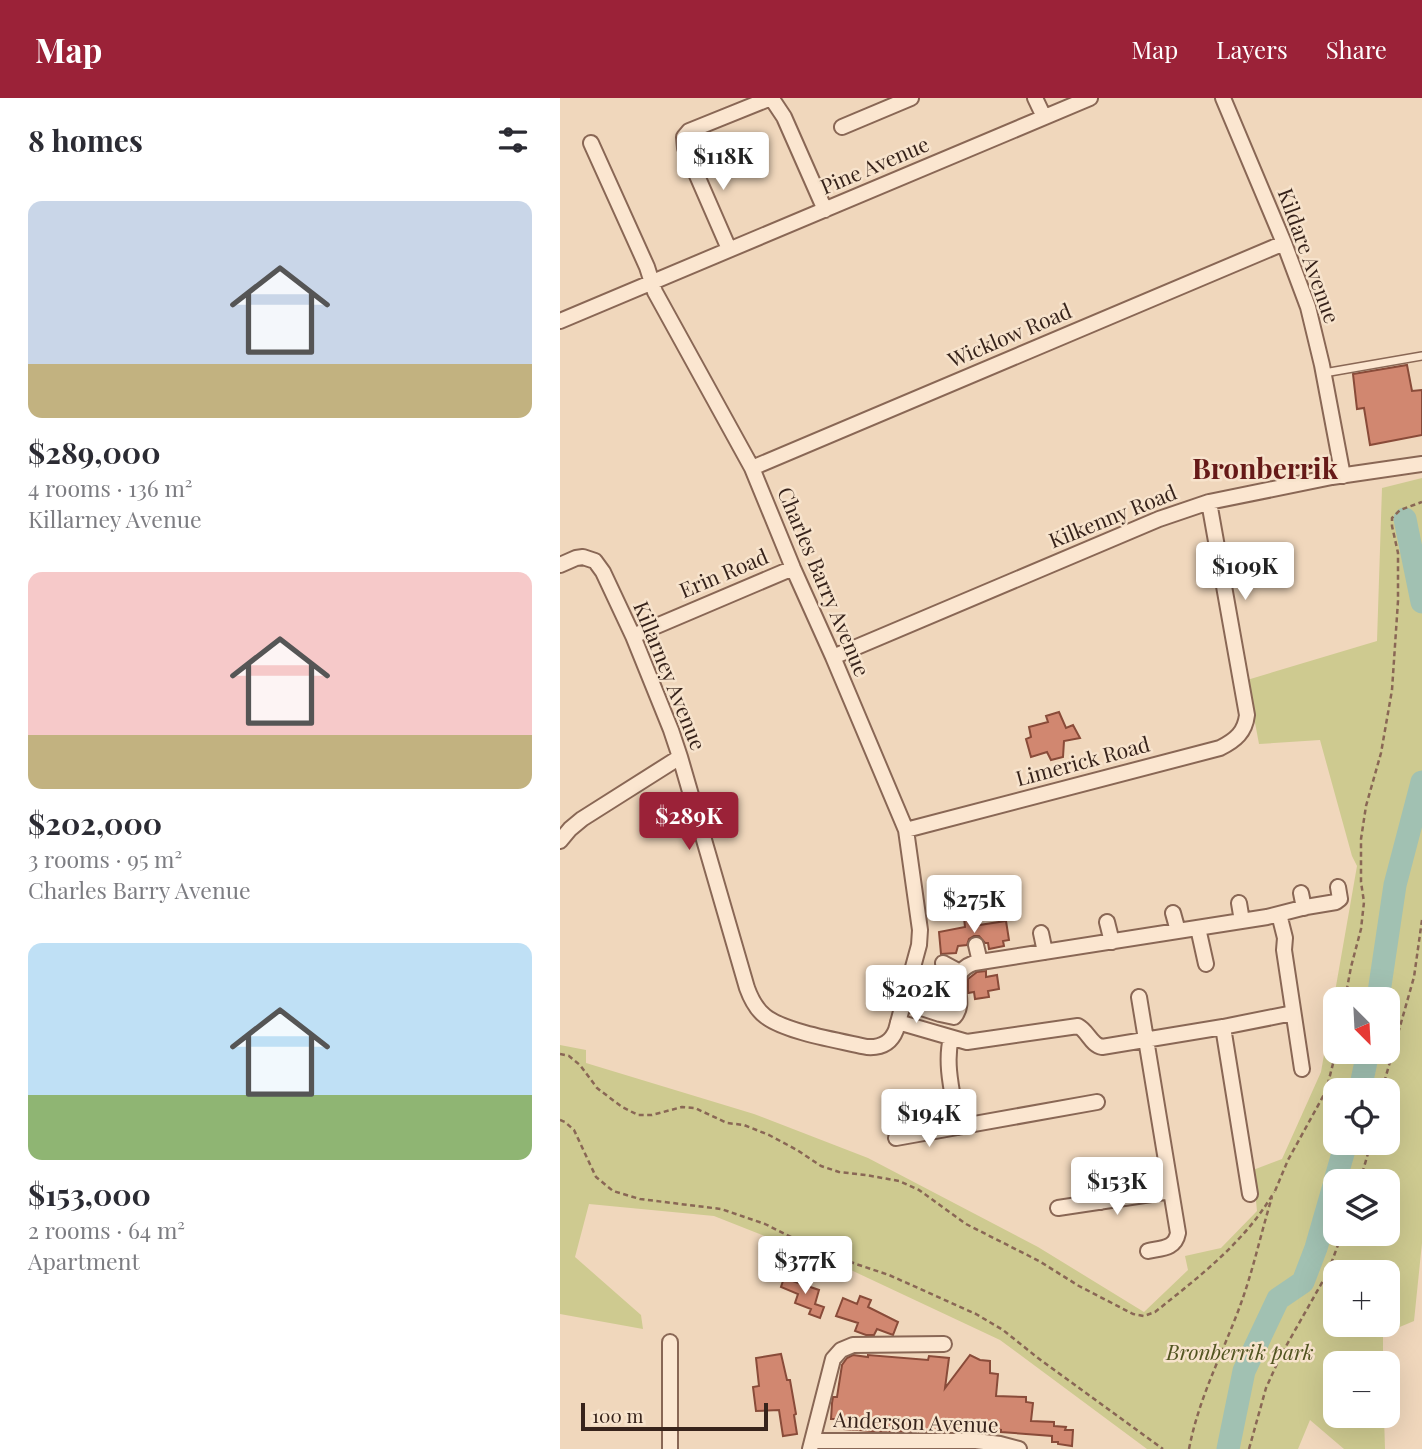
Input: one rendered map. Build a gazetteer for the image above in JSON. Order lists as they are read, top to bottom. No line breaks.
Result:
{"streets":{"street":["Pine Avenue","Kildare Avenue","Wicklow Road","Kilkenny Road","Erin Road","Charles Barry Avenue","Killarney Avenue","Limerick Road","Anderson Avenue"]},"crossings":[["Pine Avenue","Charles Barry Avenue"],["Kildare Avenue","Wicklow Road"],["Kildare Avenue","Kilkenny Road"],["Wicklow Road","Charles Barry Avenue"],["Kilkenny Road","Charles Barry Avenue"],["Kilkenny Road","Limerick Road"],["Erin Road","Charles Barry Avenue"],["Erin Road","Killarney Avenue"],["Charles Barry Avenue","Killarney Avenue"],["Charles Barry Avenue","Limerick Road"]],"districts":["Bronberrik"],"parks":["Bronberrik park"],"scale_bar":"100 m","north":"bottom right","page":{"header":"Map","nav":["Map","Layers","Share"],"heading":"8 homes","price":["$118K","$109K","$289K","$275K","$202K","$194K","$153K","$377K"],"list":[{"name":"$289,000","note":"4 rooms · 136 m² · Killarney Avenue"},{"name":"$202,000","note":"3 rooms · 95 m² · Charles Barry Avenue"},{"name":"$153,000","note":"2 rooms · 64 m² · Apartment"}],"map_buttons":["+","−"],"scale":"100 m"}}
